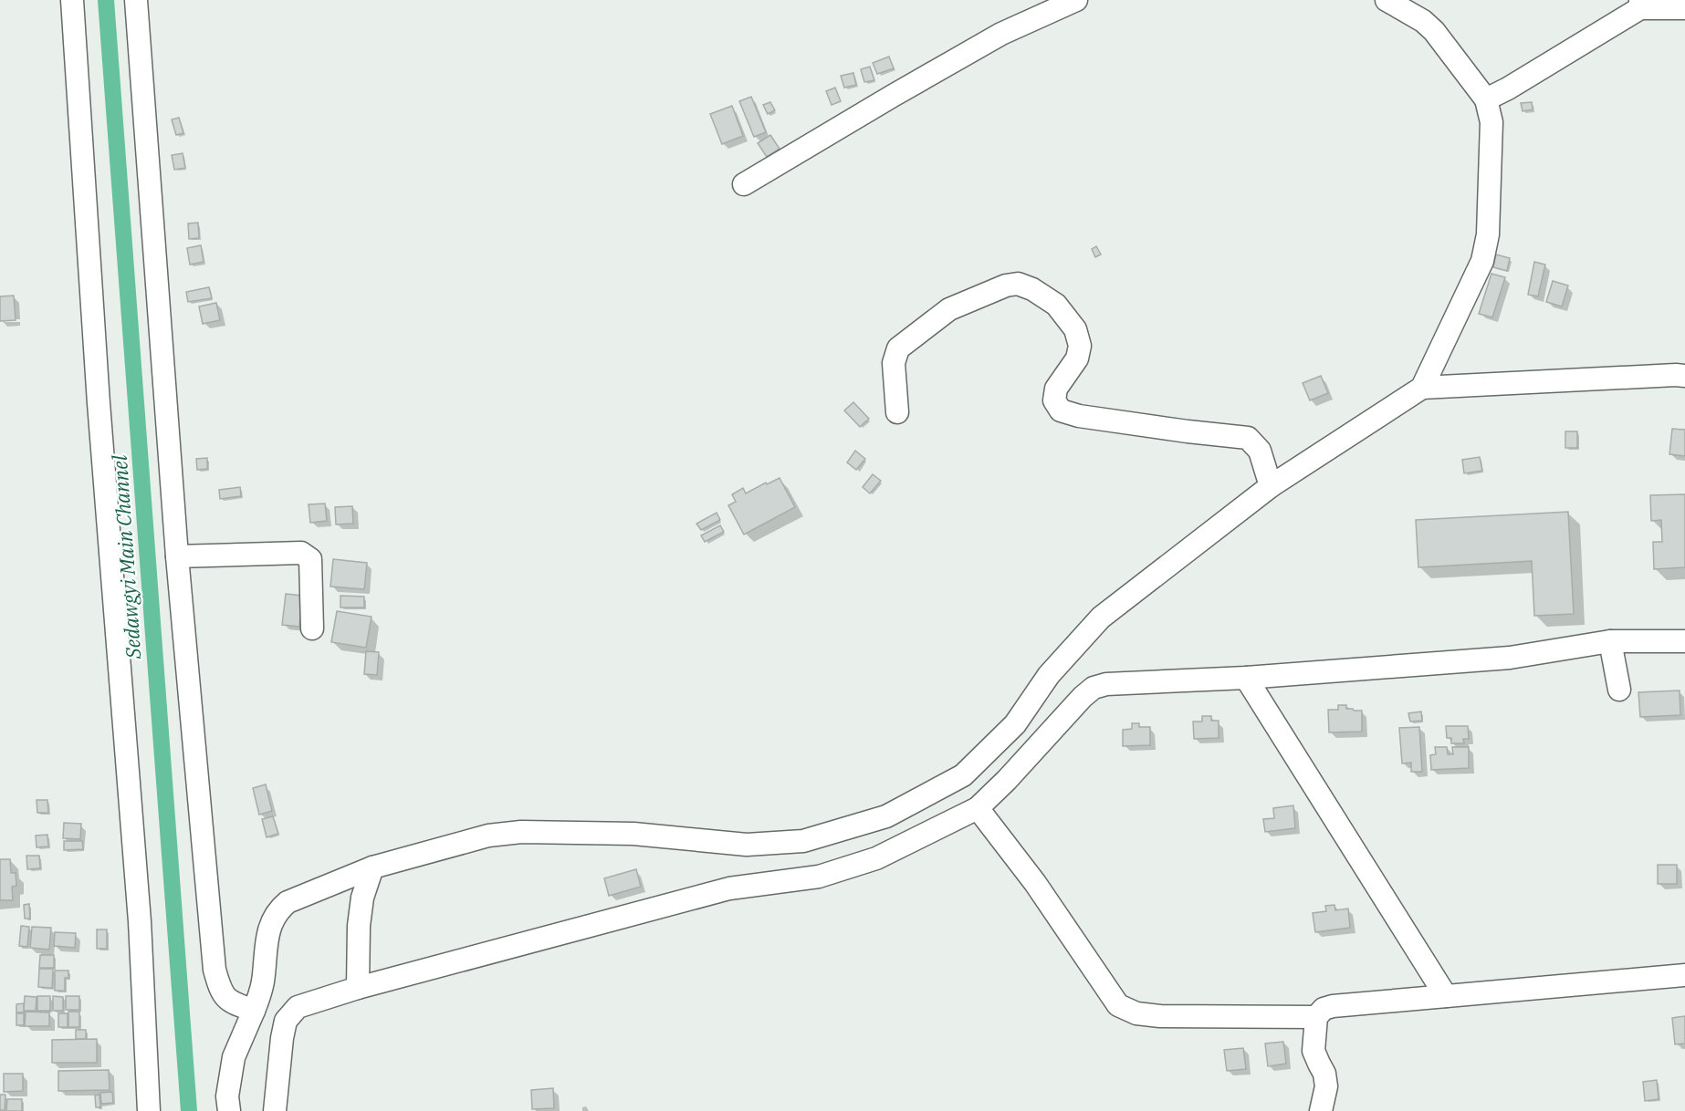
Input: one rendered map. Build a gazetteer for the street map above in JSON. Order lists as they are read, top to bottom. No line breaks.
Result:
{"water":["Sedawgyi Main Channel"]}
